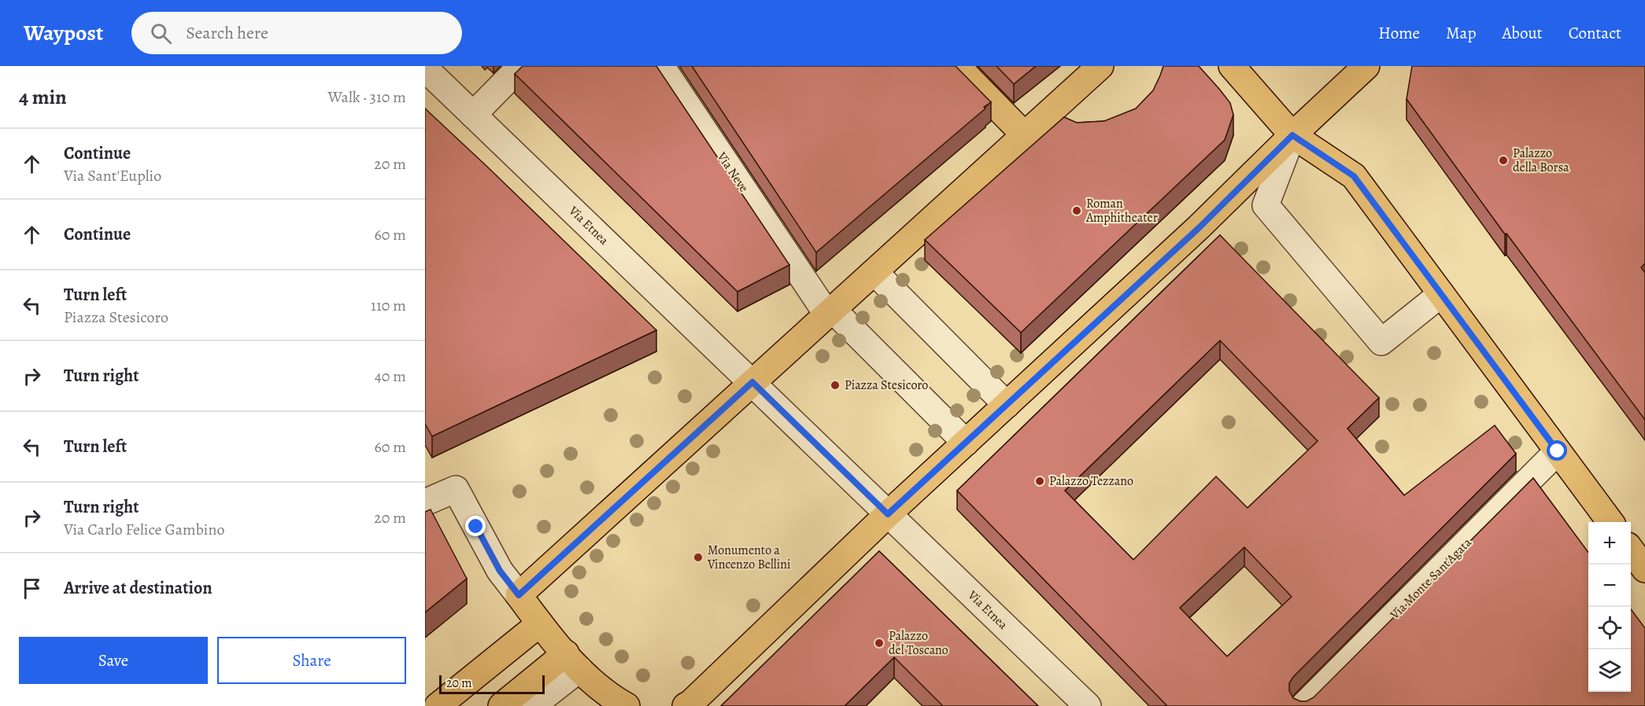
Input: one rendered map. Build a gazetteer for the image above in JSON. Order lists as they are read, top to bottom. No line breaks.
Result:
{"streets":{"street":["Via Neve","Via Etnea","Via Monte Sant'Agata"]},"places":["Palazzo della Borsa","Roman Amphitheater","Piazza Stesicoro","Palazzo Tezzano","Monumento a Vincenzo Bellini","Palazzo del Toscano"],"scale_bar":"20 m","page":{"header":"Waypost","search":"Search here","nav":["Home","Map","About","Contact"],"heading":["4 min","Walk · 310 m"],"list":[["Continue","Via Sant'Euplio","20 m"],["Continue","60 m"],["Turn left","Piazza Stesicoro","110 m"],["Turn right","40 m"],["Turn left","60 m"],["Turn right","Via Carlo Felice Gambino","20 m"],"Arrive at destination"],"map_buttons":["+","−"],"buttons":["Save","Share"],"scale":"20 m"}}
